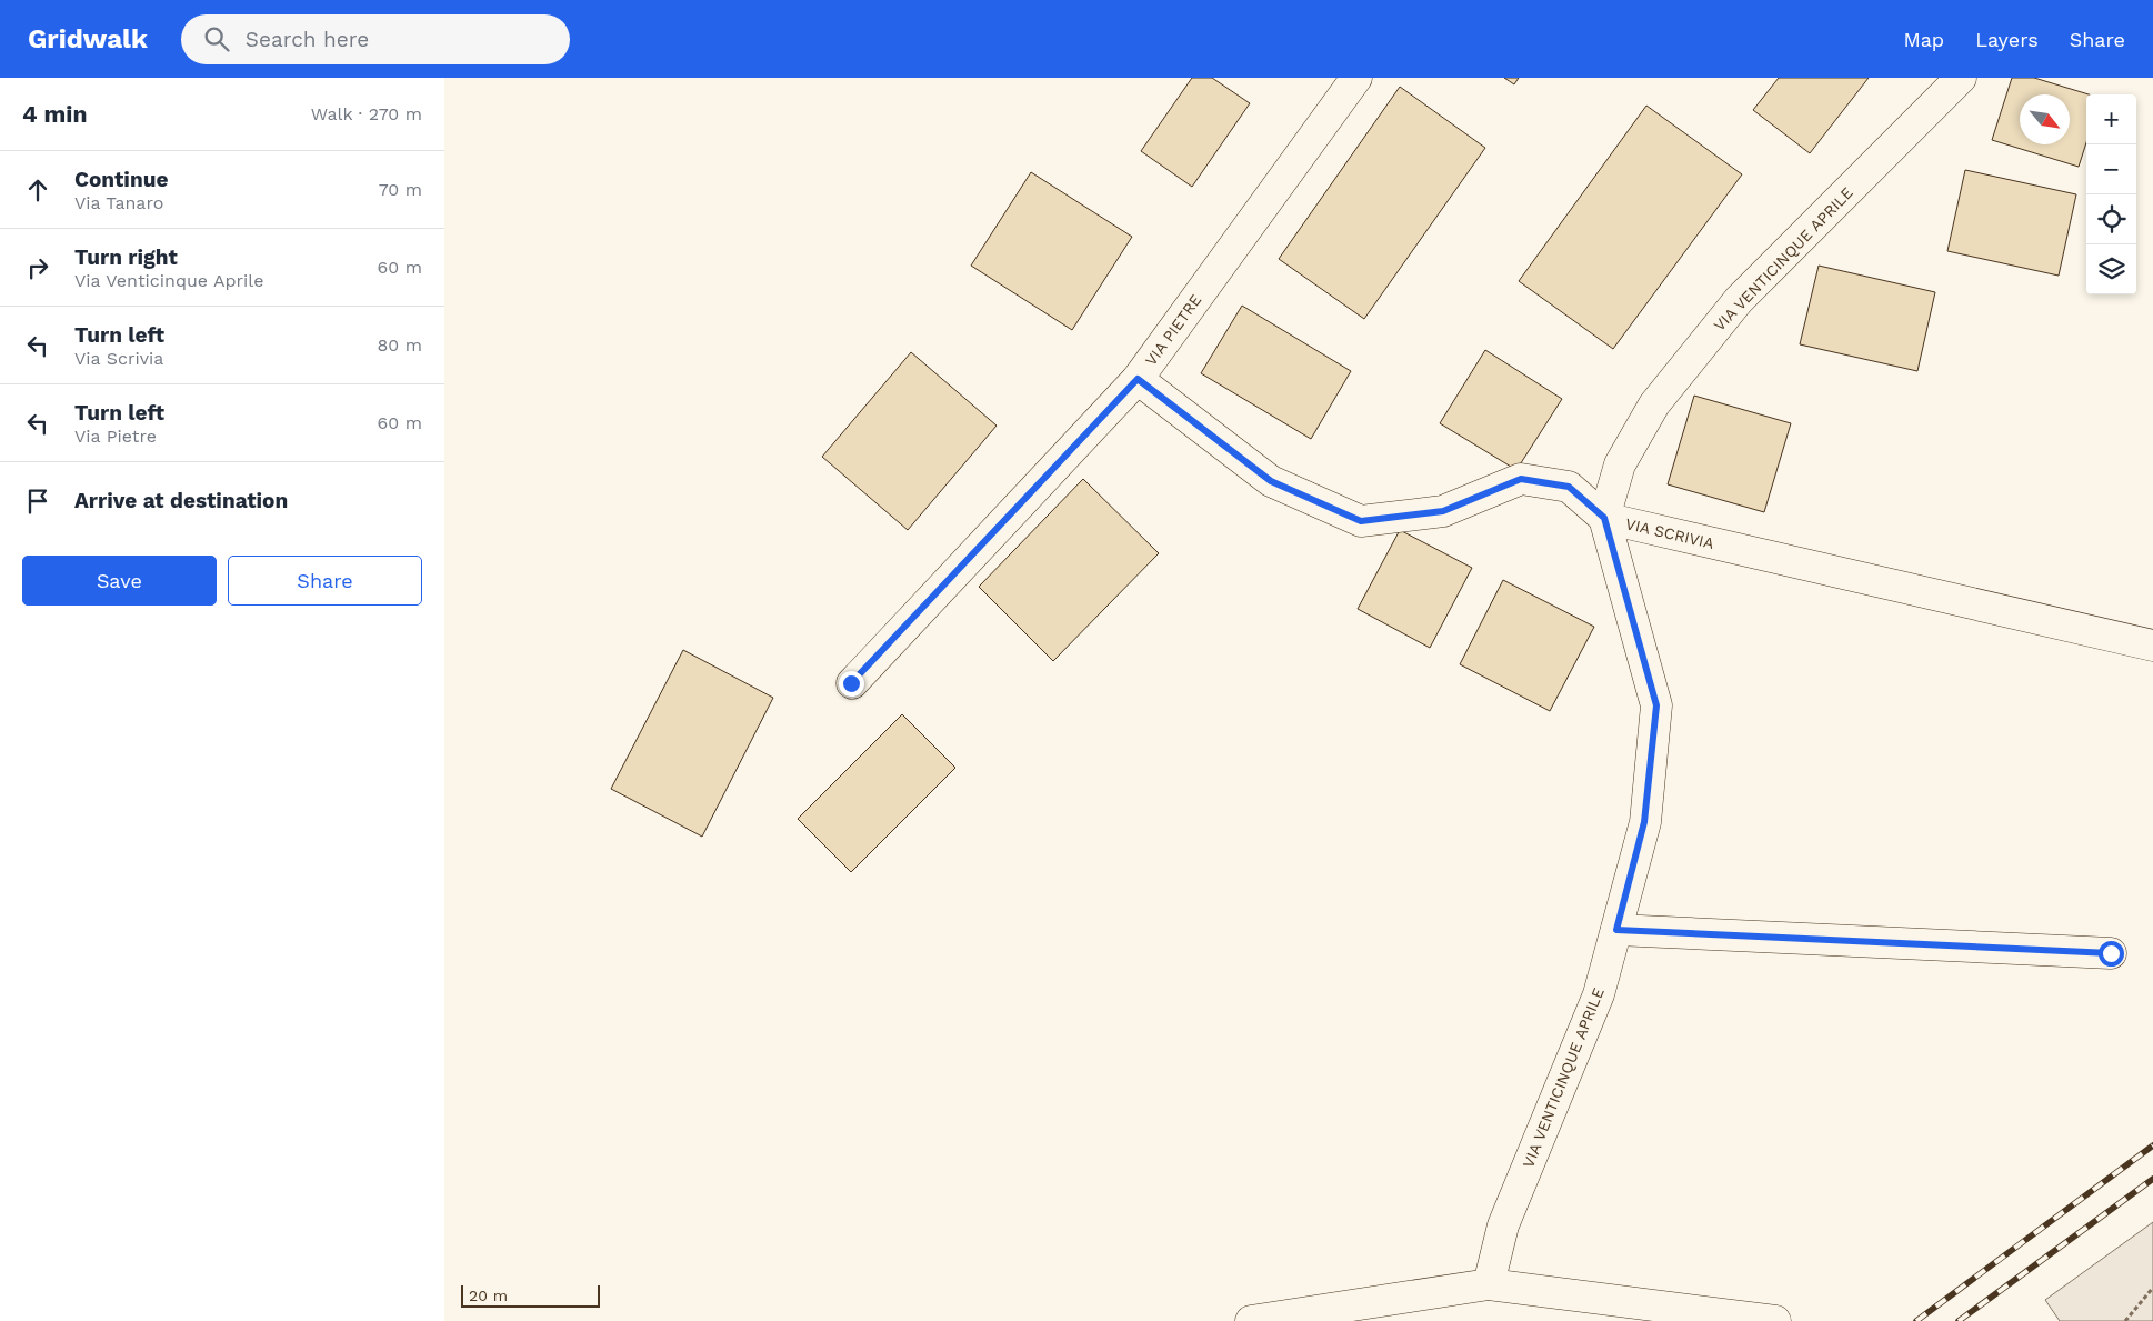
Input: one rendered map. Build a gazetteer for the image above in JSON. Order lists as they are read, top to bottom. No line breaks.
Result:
{"streets":{"street":["VIA VENTICINQUE APRILE","VIA PIETRE","VIA SCRIVIA"]},"crossings":[["VIA VENTICINQUE APRILE","VIA SCRIVIA"],["VIA PIETRE","VIA SCRIVIA"]],"scale_bar":"20 m","north":"bottom right","page":{"header":"Gridwalk","search":"Search here","nav":["Map","Layers","Share"],"heading":["4 min","Walk · 270 m"],"map_buttons":["+","−"],"list":[["Continue","Via Tanaro","70 m"],["Turn right","Via Venticinque Aprile","60 m"],["Turn left","Via Scrivia","80 m"],["Turn left","Via Pietre","60 m"],"Arrive at destination"],"buttons":["Save","Share"],"scale":"20 m"}}
